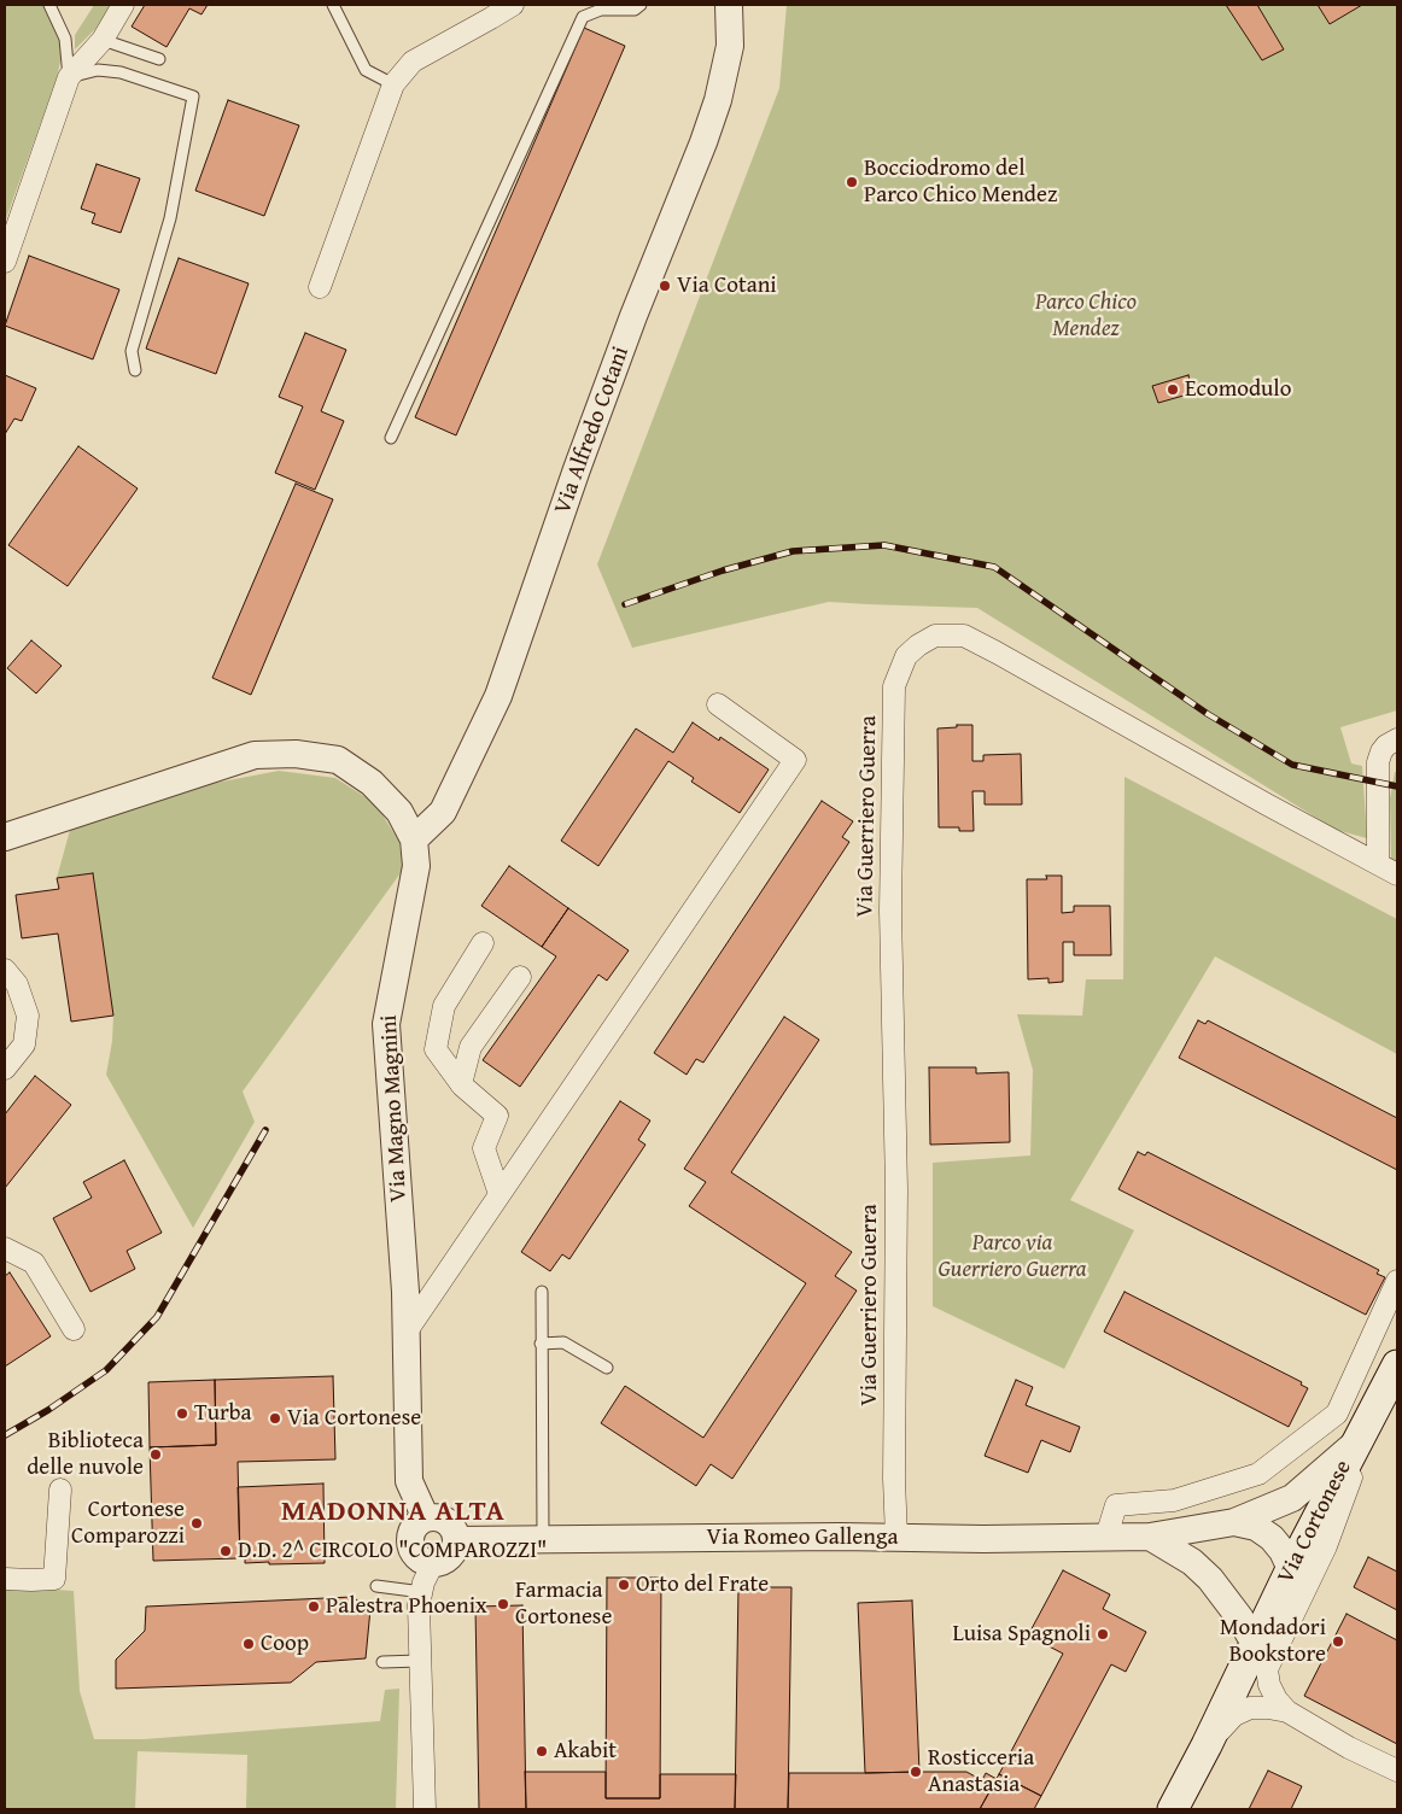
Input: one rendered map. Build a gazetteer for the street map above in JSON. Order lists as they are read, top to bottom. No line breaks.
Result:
{"streets":{"main road":["Via Cortonese"],"street":["Via Alfredo Cotani","Via Guerriero Guerra","Via Magno Magnini","Via Romeo Gallenga"]},"crossings":[["Via Alfredo Cotani","Via Magno Magnini"],["Via Guerriero Guerra","Via Romeo Gallenga"],["Via Magno Magnini","Via Romeo Gallenga"],["Via Cortonese","Via Romeo Gallenga"]],"districts":["MADONNA ALTA"],"parks":["Parco Chico Mendez","Parco via Guerriero Guerra"],"places":["Bocciodromo del Parco Chico Mendez","Via Cotani","Ecomodulo","Turba","Via Cortonese","Biblioteca delle nuvole","Cortonese Comparozzi","D.D. 2^ CIRCOLO \"COMPAROZZI\"","Orto del Frate","Farmacia Cortonese","Palestra Phoenix","Luisa Spagnoli","Mondadori Bookstore","Coop","Akabit","Rosticceria Anastasia"]}
